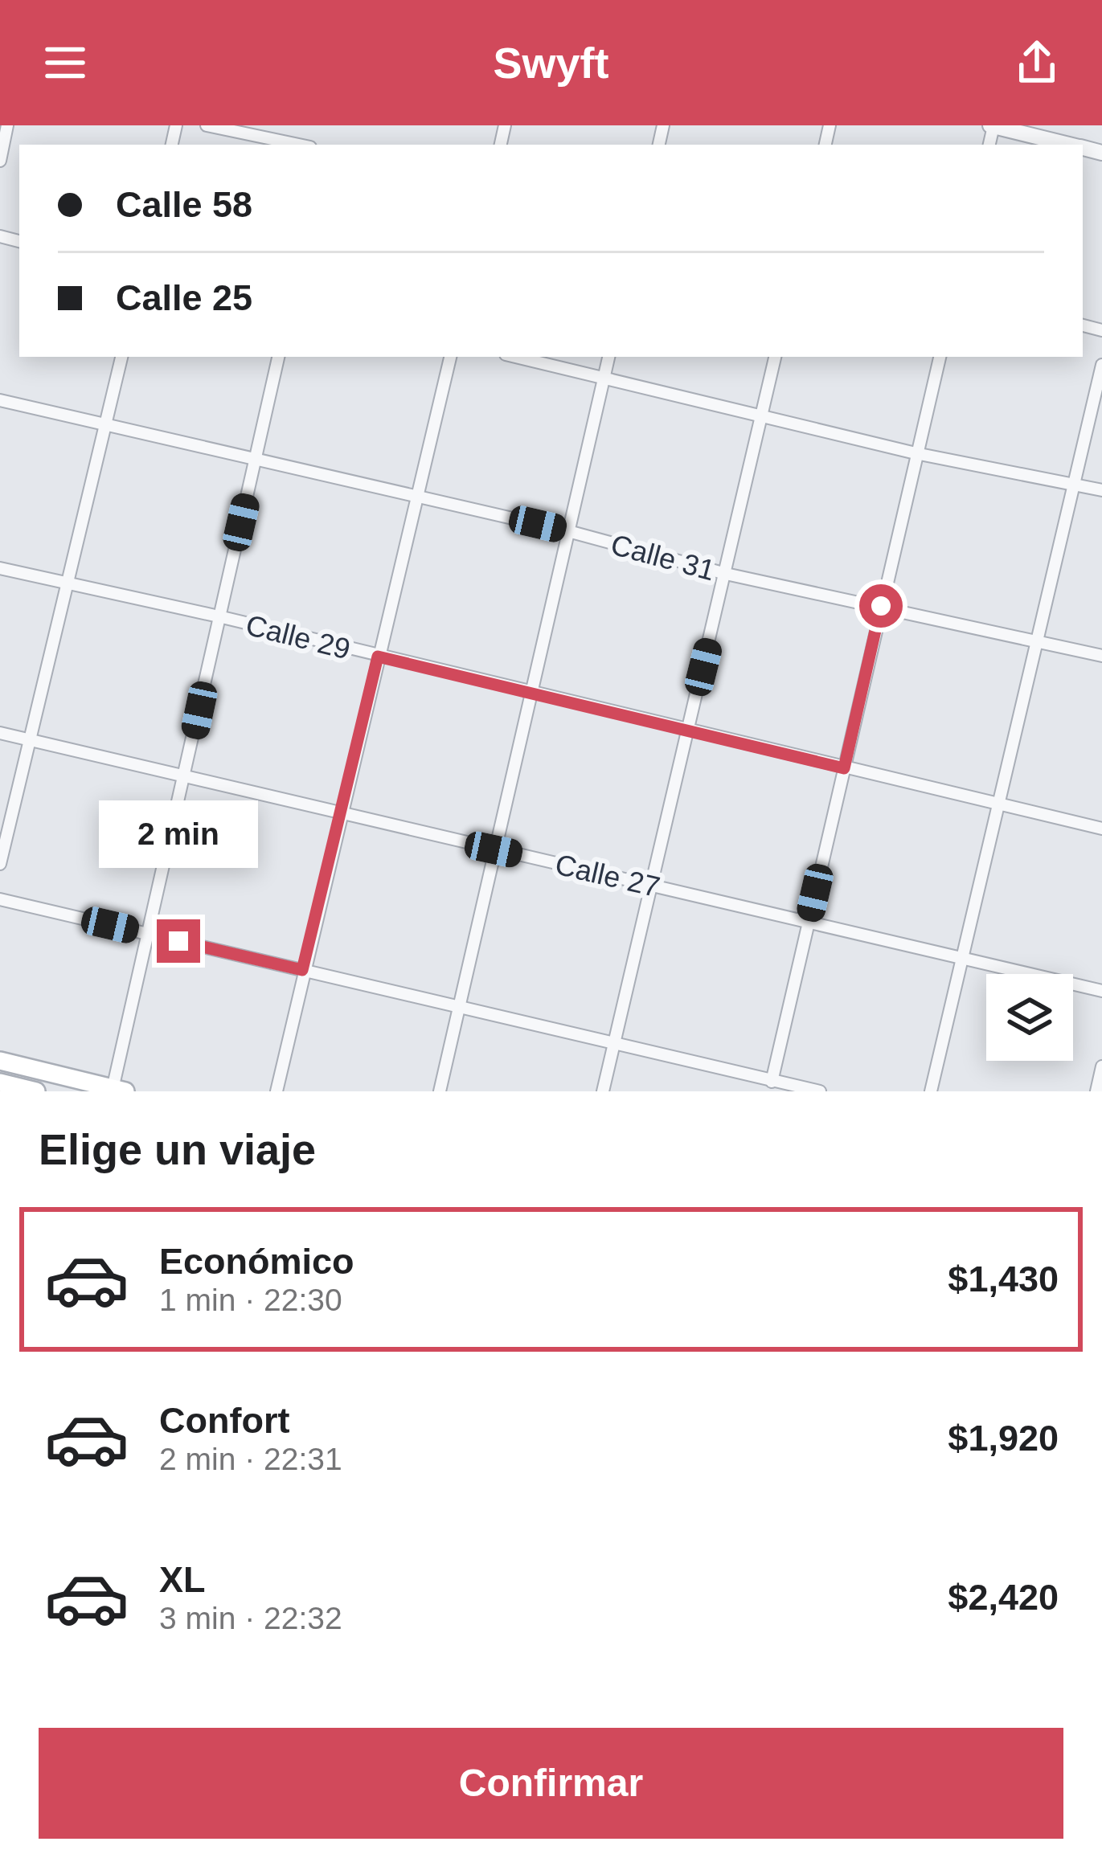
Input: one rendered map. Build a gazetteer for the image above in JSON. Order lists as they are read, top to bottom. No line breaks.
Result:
{"streets":{"street":["Calle 31","Calle 29","Calle 27"]},"page":{"header":"Swyft","banner":["Calle 58","Calle 25"],"bubble":"2 min","heading":"Elige un viaje","list":[{"name":"Económico","note":"1 min · 22:30","value":"$1,430"},{"name":"Confort","note":"2 min · 22:31","value":"$1,920"},{"name":"XL","note":"3 min · 22:32","value":"$2,420"}],"buttons":"Confirmar"}}
